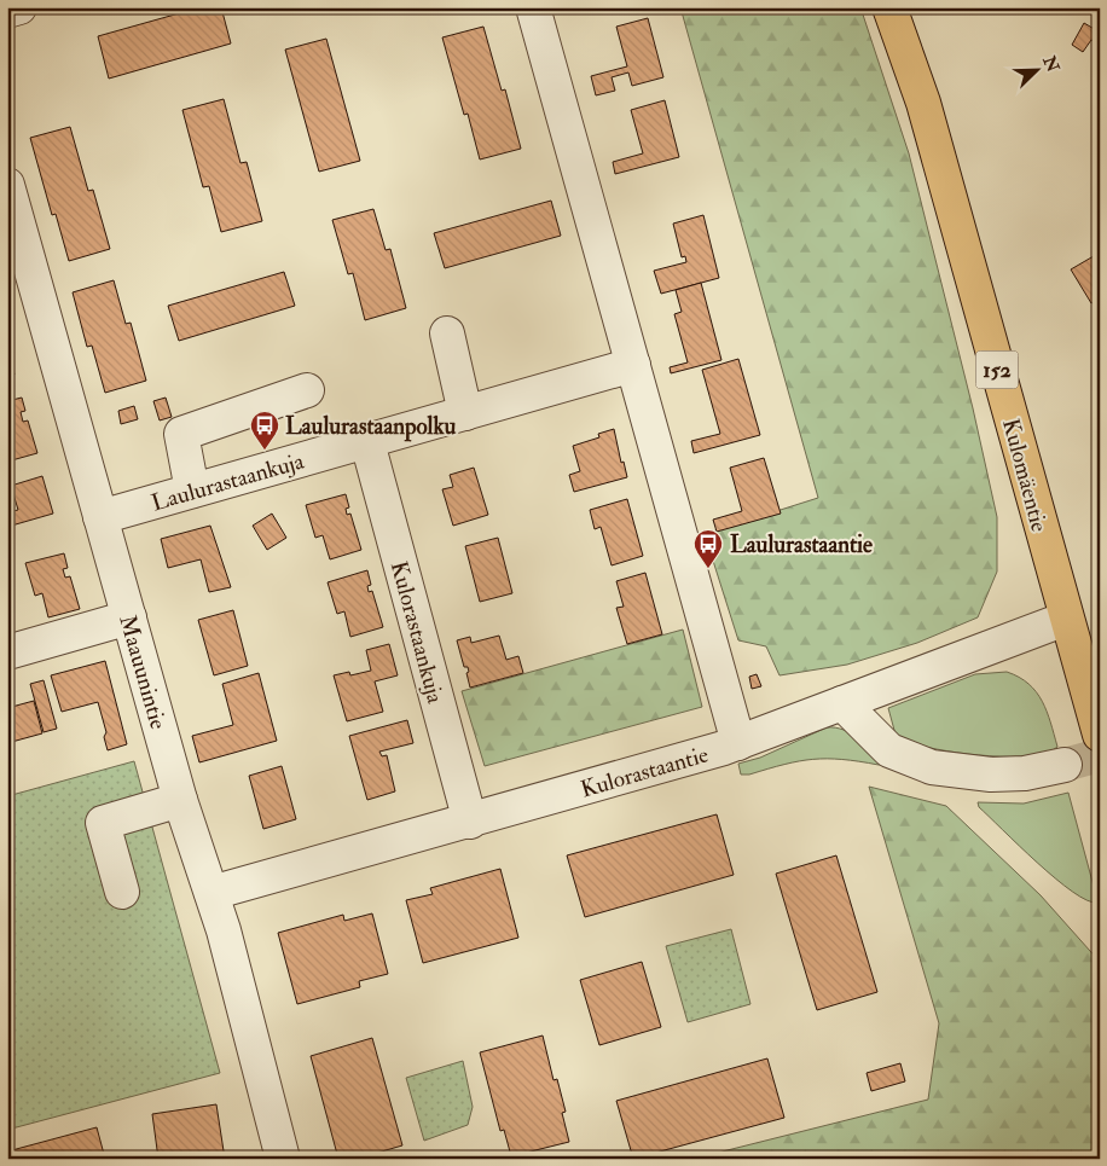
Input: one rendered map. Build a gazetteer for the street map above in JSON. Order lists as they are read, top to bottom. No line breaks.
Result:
{"streets":{"main road":["152","Kulomäentie"],"street":["Laulurastaankuja","Kulorastaankuja","Maauunintie","Kulorastaantie"]},"crossings":[["Kulomäentie","Kulorastaantie"],["Laulurastaankuja","Kulorastaankuja"],["Laulurastaankuja","Maauunintie"],["Kulorastaankuja","Kulorastaantie"],["Maauunintie","Kulorastaantie"]],"places":{"bus stop":["Laulurastaanpolku","Laulurastaantie"]},"north":"top right"}
